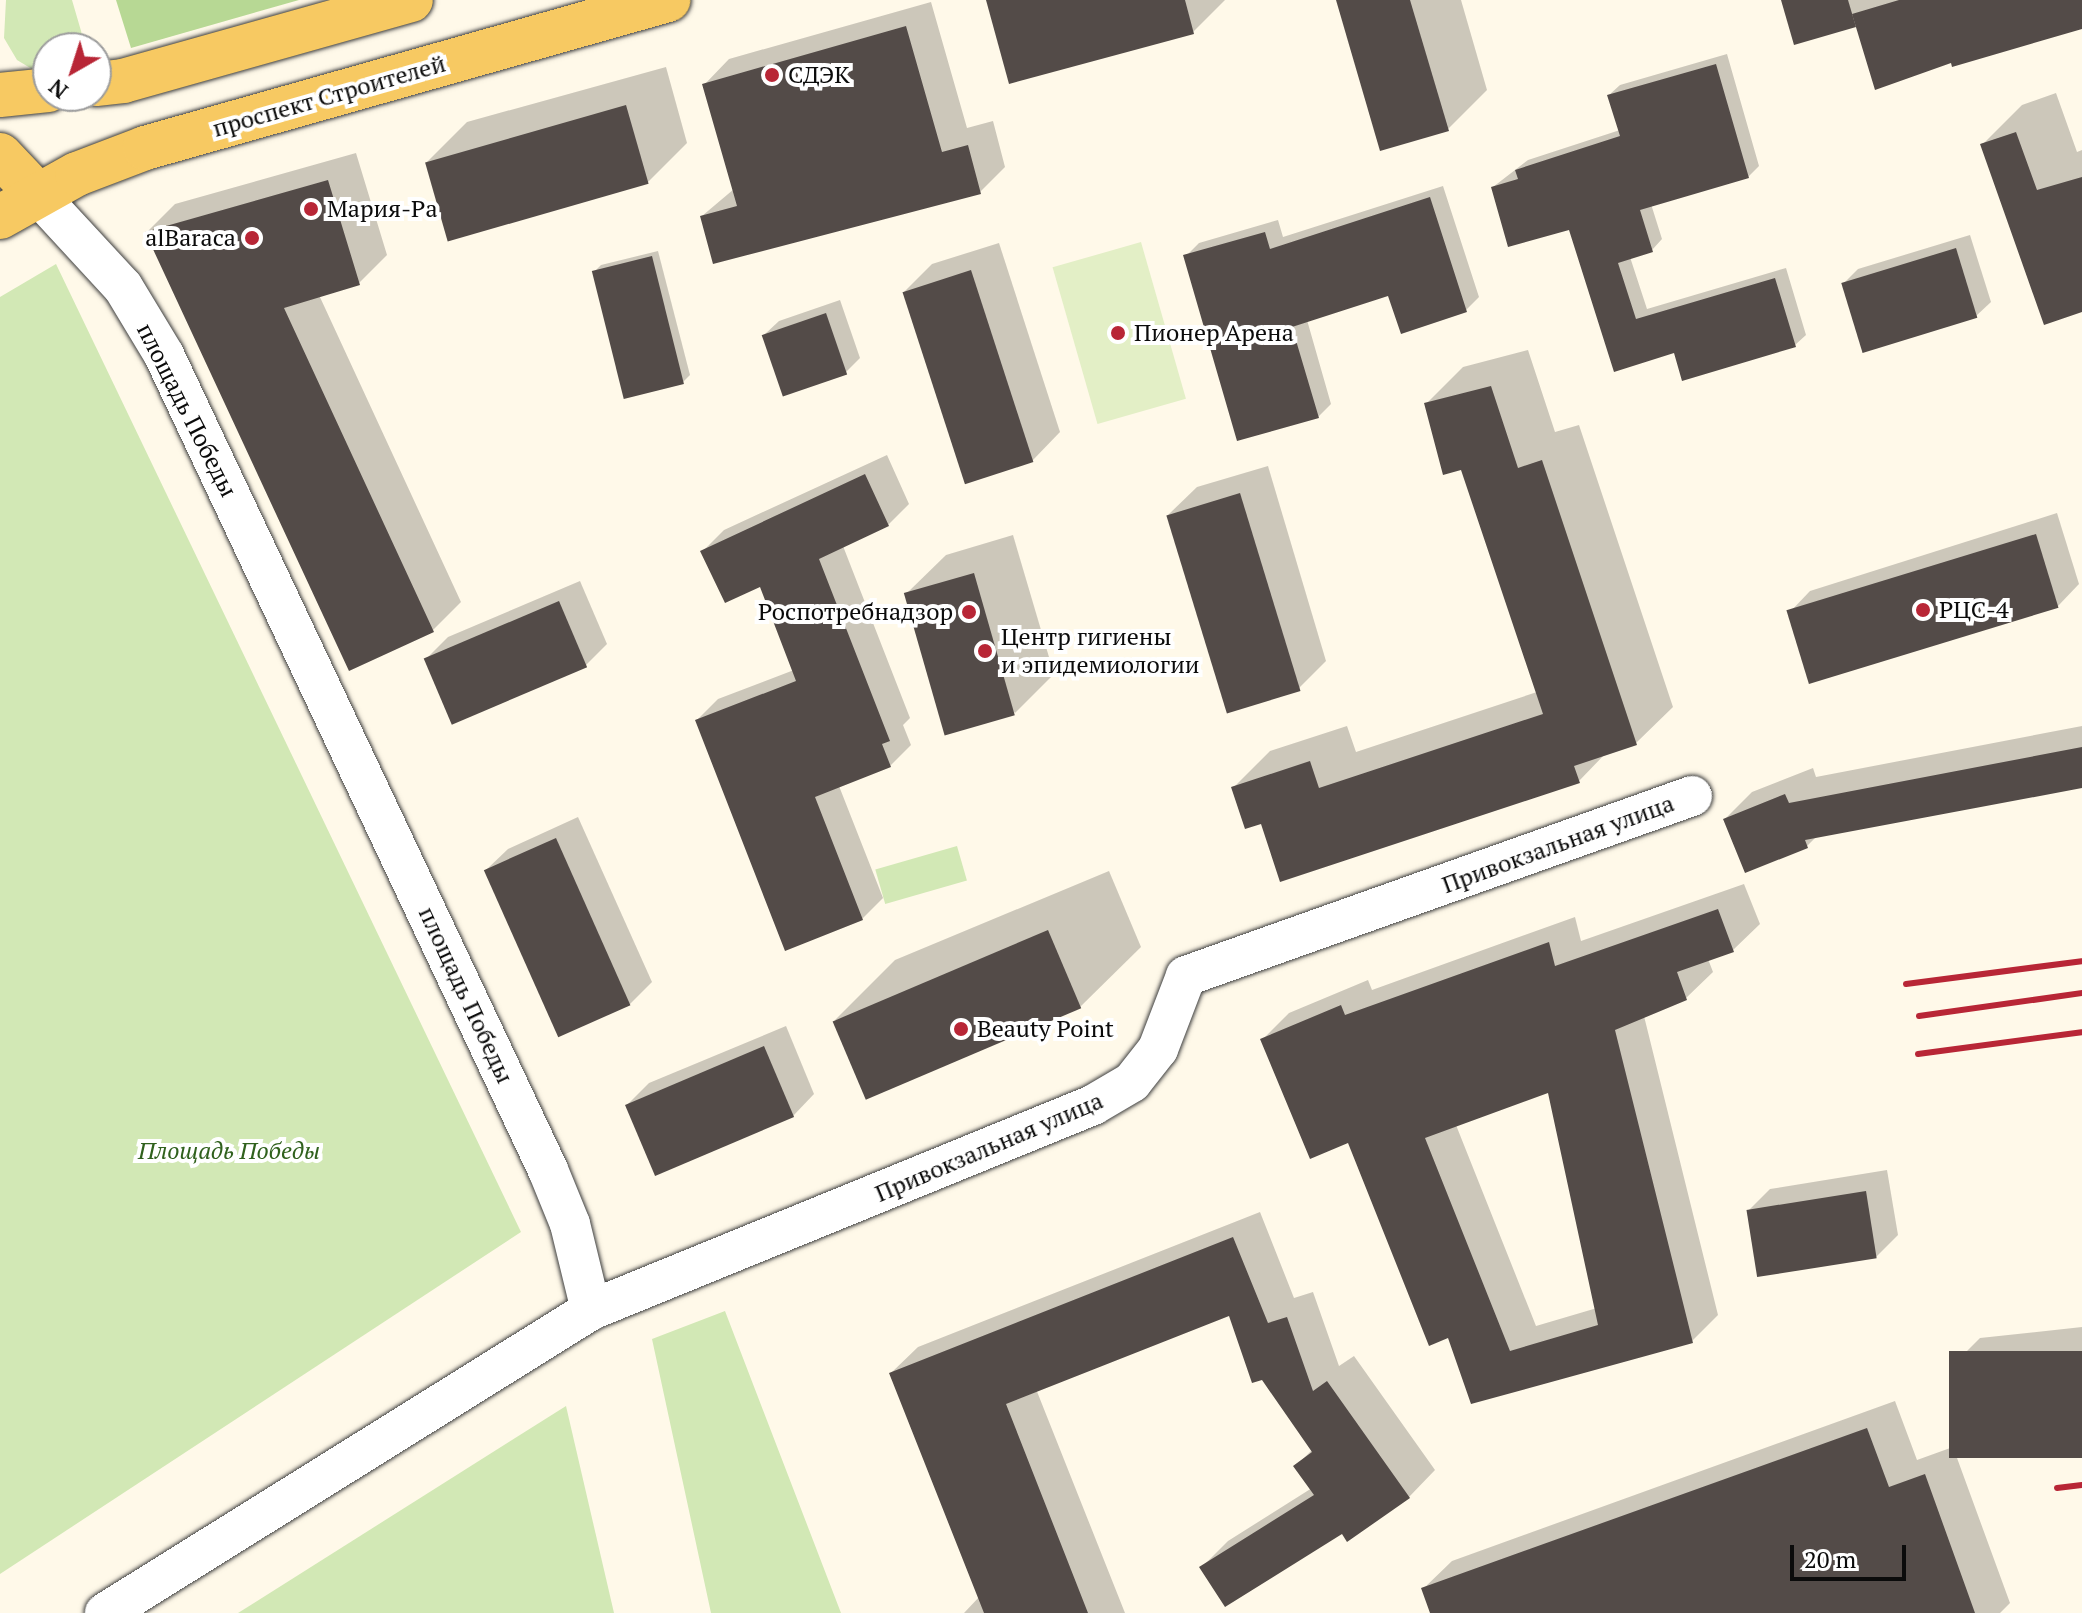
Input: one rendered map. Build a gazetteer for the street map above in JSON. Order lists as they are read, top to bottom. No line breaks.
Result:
{"streets":{"main road":["проспект Строителей"],"street":["площадь Победы","Привокзальная улица"]},"crossings":[["проспект Строителей","площадь Победы"],["площадь Победы","Привокзальная улица"]],"parks":["Площадь Победы"],"places":["СДЭК","Мария-Ра","alBaraca","Пионер Арена","РЦС-4","Роспотребнадзор","Центр гигиены и эпидемиологии","Beauty Point"],"scale_bar":"20 m","north":"bottom left"}
